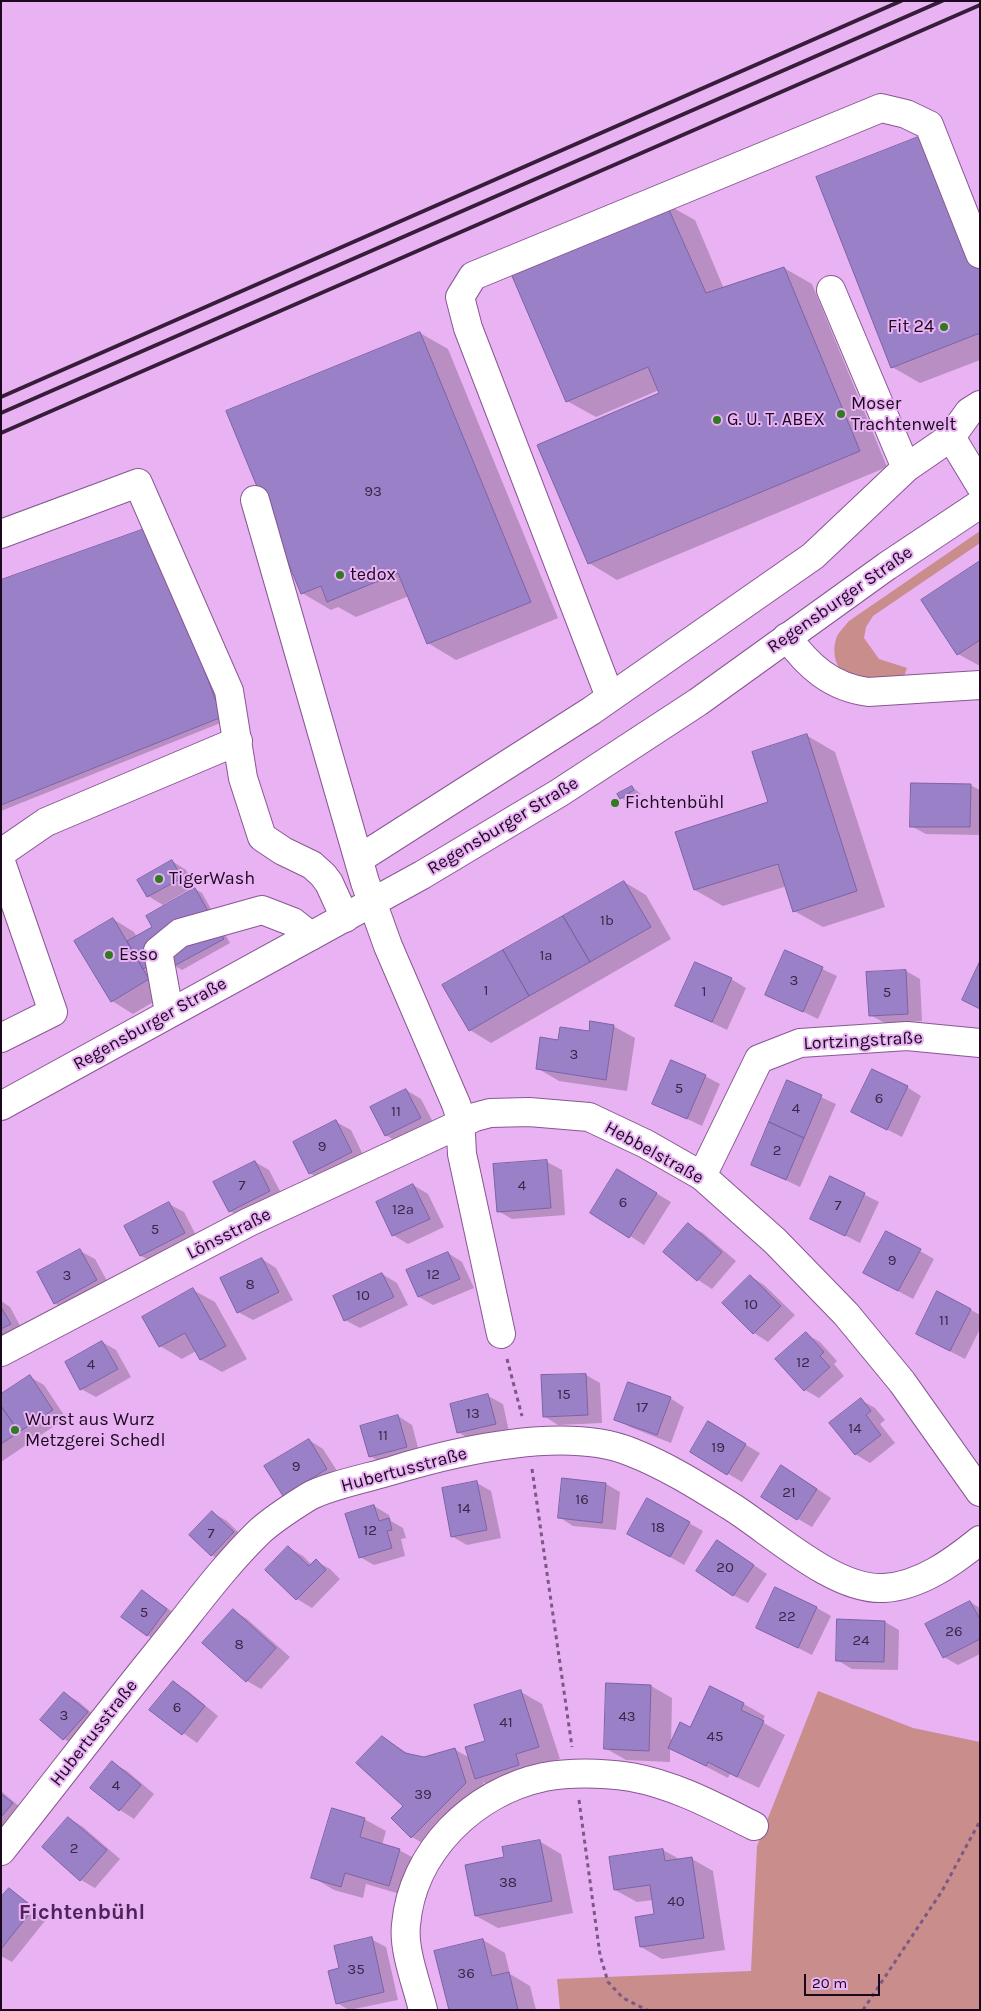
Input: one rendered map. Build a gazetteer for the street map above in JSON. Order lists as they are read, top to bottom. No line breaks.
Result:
{"streets":{"street":["Regensburger Straße","Lortzingstraße","Hebbelstraße","Lönsstraße","Hubertusstraße"]},"crossings":[["Lortzingstraße","Hebbelstraße"],["Hebbelstraße","Lönsstraße"]],"districts":["Fichtenbühl"],"places":["Fit 24","Moser Trachtenwelt","G. U. T. ABEX","tedox","Fichtenbühl","TigerWash","Esso","Wurst aus Wurz Metzgerei Schedl"],"house_numbers":["93","1b","1a","3","1","1","5","3","5","6","4","11","9","2","7","4","6","7","12a","5","9","12","3","8","10","10","11","12","4","15","17","13","14","11","19","9","21","16","14","18","12","7","20","5","22","26","24","8","6","3","43","41","45","4","39","2","38","40","35","36"],"scale_bar":"20 m"}
